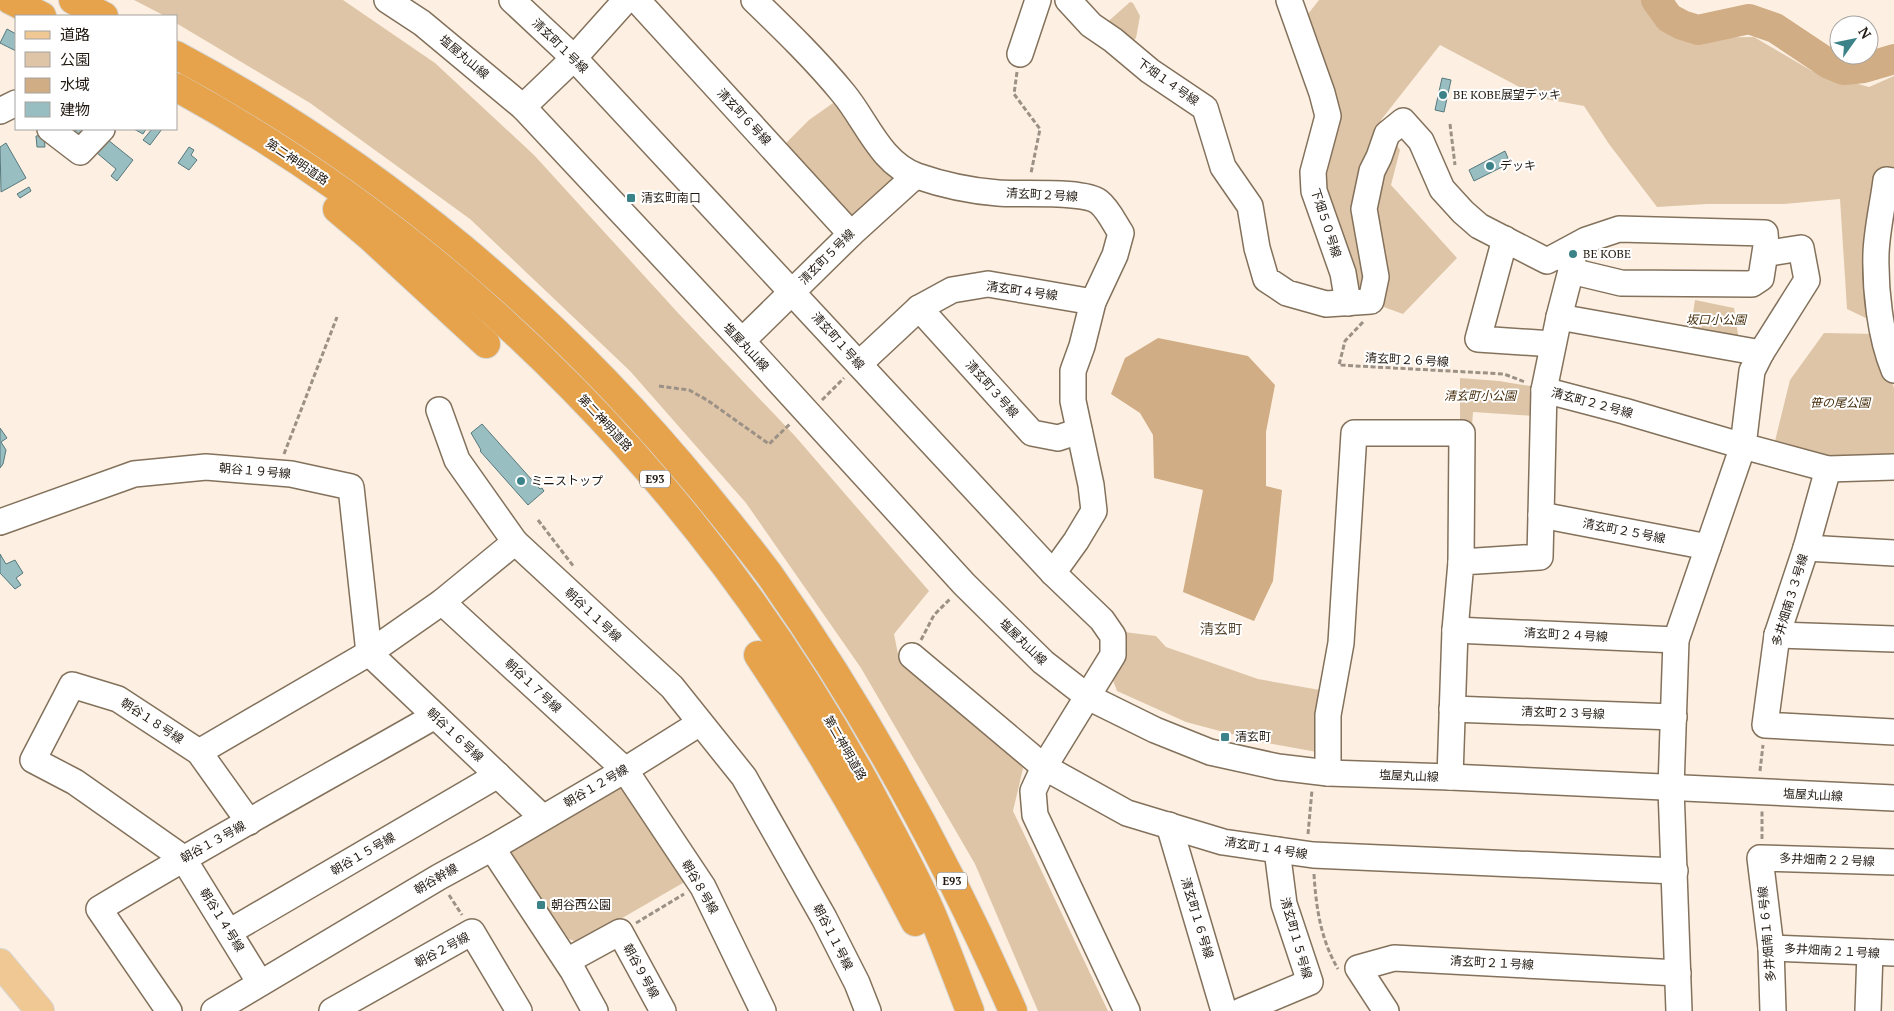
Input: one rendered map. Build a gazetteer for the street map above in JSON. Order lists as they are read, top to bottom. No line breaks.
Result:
{"streets":{"highway":["第二神明道路","E93"],"street":["清玄町１号線","塩屋丸山線","下畑１４号線","清玄町６号線","清玄町２号線","下畑５０号線","清玄町５号線","清玄町４号線","清玄町３号線","清玄町２２号線","朝谷１９号線","清玄町２５号線","多井畑南３３号線","朝谷１１号線","清玄町２４号線","朝谷１７号線","清玄町２３号線","朝谷１８号線","朝谷１６号線","朝谷１２号線","朝谷１３号線","清玄町１４号線","朝谷１５号線","多井畑南２２号線","朝谷幹線","朝谷８号線","清玄町１６号線","朝谷１４号線","多井畑南１６号線","清玄町１５号線","朝谷２号線","多井畑南２１号線","清玄町２１号線","朝谷９号線"],"path":["清玄町２６号線"]},"crossings":[["清玄町１号線","塩屋丸山線"],["清玄町１号線","清玄町２号線"],["清玄町１号線","清玄町５号線"],["清玄町１号線","清玄町４号線"],["清玄町１号線","清玄町１４号線"],["塩屋丸山線","清玄町５号線"],["下畑１４号線","下畑５０号線"],["下畑１４号線","清玄町２６号線"],["清玄町６号線","清玄町５号線"],["清玄町２号線","清玄町５号線"],["清玄町２号線","清玄町４号線"],["清玄町２号線","清玄町３号線"],["下畑５０号線","清玄町２６号線"],["清玄町４号線","清玄町３号線"],["清玄町２６号線","清玄町２２号線"],["清玄町２２号線","清玄町２５号線"],["清玄町２２号線","多井畑南３３号線"],["朝谷１９号線","朝谷１６号線"],["朝谷１１号線","朝谷１２号線"],["朝谷１７号線","朝谷１２号線"],["朝谷１７号線","朝谷８号線"],["朝谷１８号線","朝谷１３号線"],["朝谷１８号線","朝谷１４号線"],["朝谷１６号線","朝谷１２号線"],["朝谷１６号線","朝谷１３号線"],["朝谷１６号線","朝谷１５号線"],["朝谷１２号線","朝谷幹線"],["朝谷１２号線","朝谷８号線"],["朝谷１３号線","朝谷１４号線"],["清玄町１４号線","清玄町１６号線"],["清玄町１４号線","清玄町１５号線"],["朝谷１５号線","朝谷１４号線"],["多井畑南２２号線","多井畑南１６号線"],["朝谷幹線","朝谷１４号線"],["多井畑南１６号線","多井畑南２１号線"]],"districts":["清玄町"],"parks":["坂口小公園","清玄町小公園","笹の尾公園"],"places":{"other":["BE KOBE展望デッキ","デッキ","BE KOBE","ミニストップ"],"transit":["清玄町南口","清玄町","朝谷西公園"]},"legend":["道路","公園","水域","建物"],"north":"top right"}
